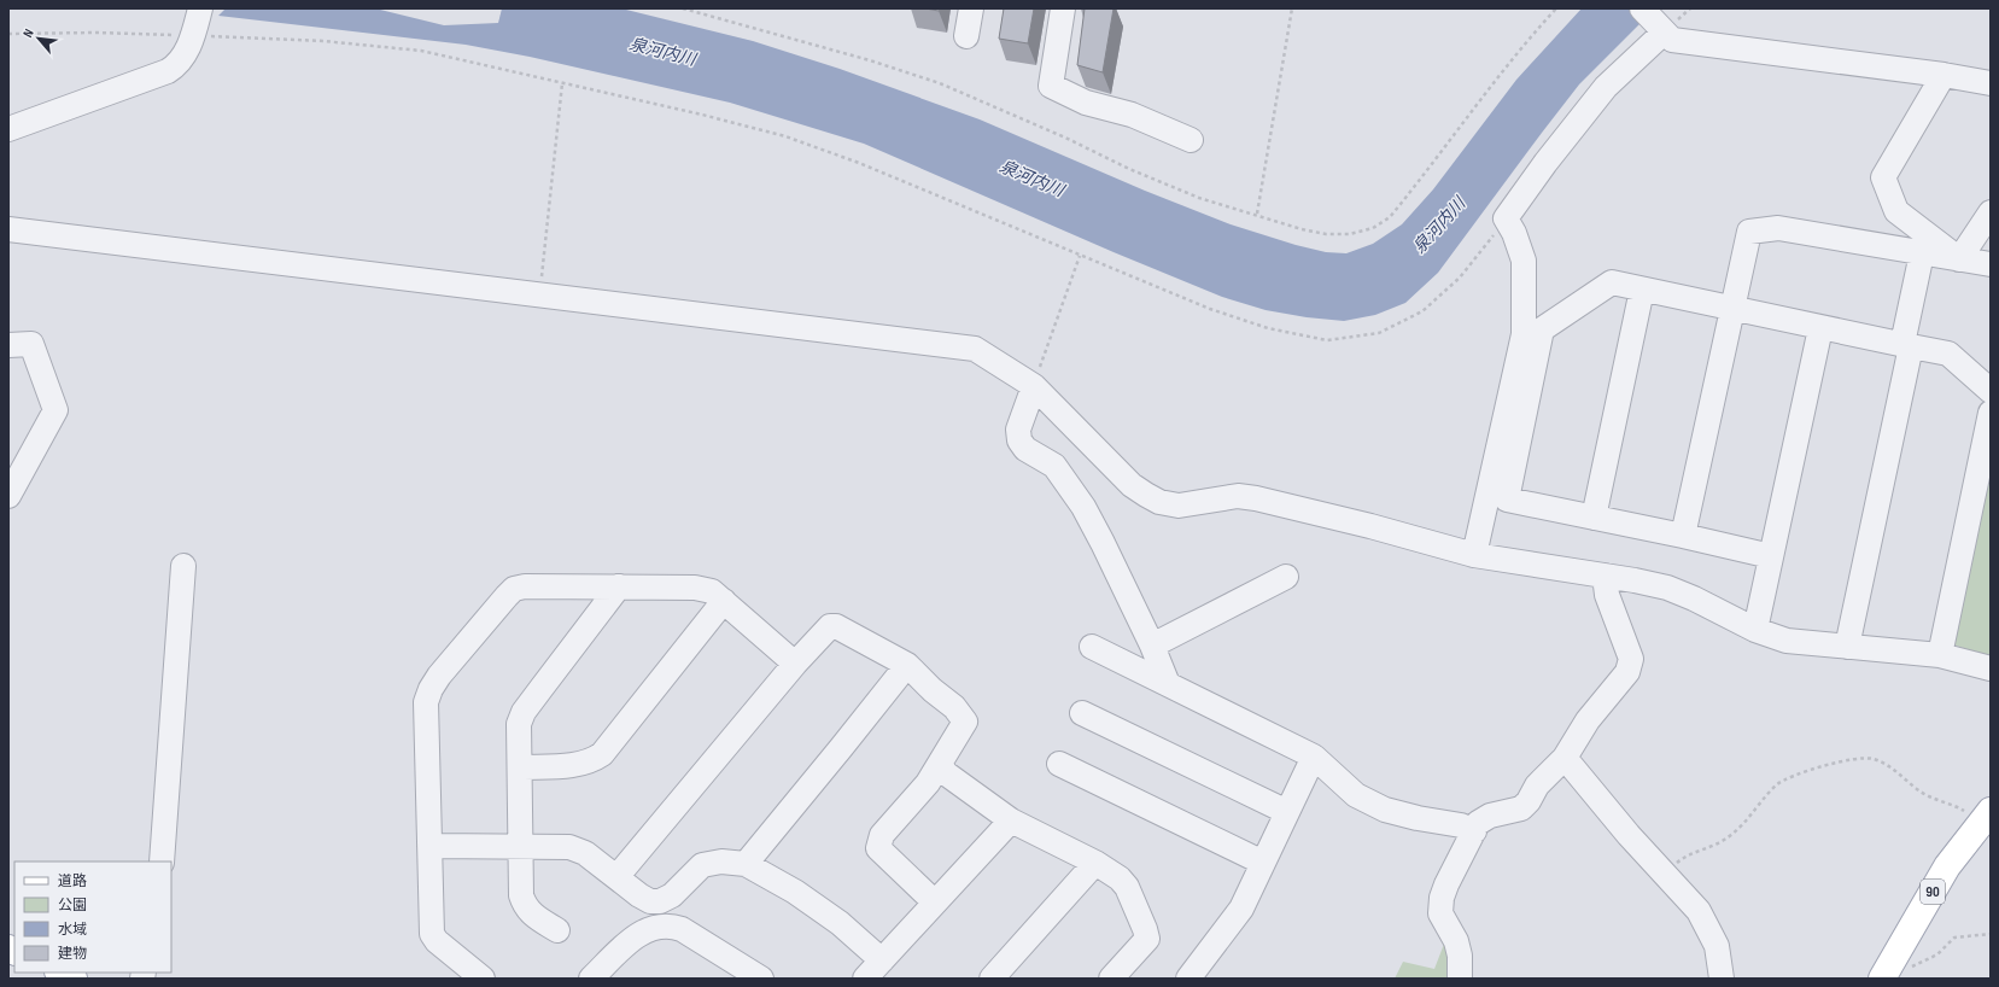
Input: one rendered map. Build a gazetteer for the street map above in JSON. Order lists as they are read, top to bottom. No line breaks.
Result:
{"streets":{"main road":["90"]},"water":["泉河内川"],"legend":["道路","公園","水域","建物"],"north":"top left"}
